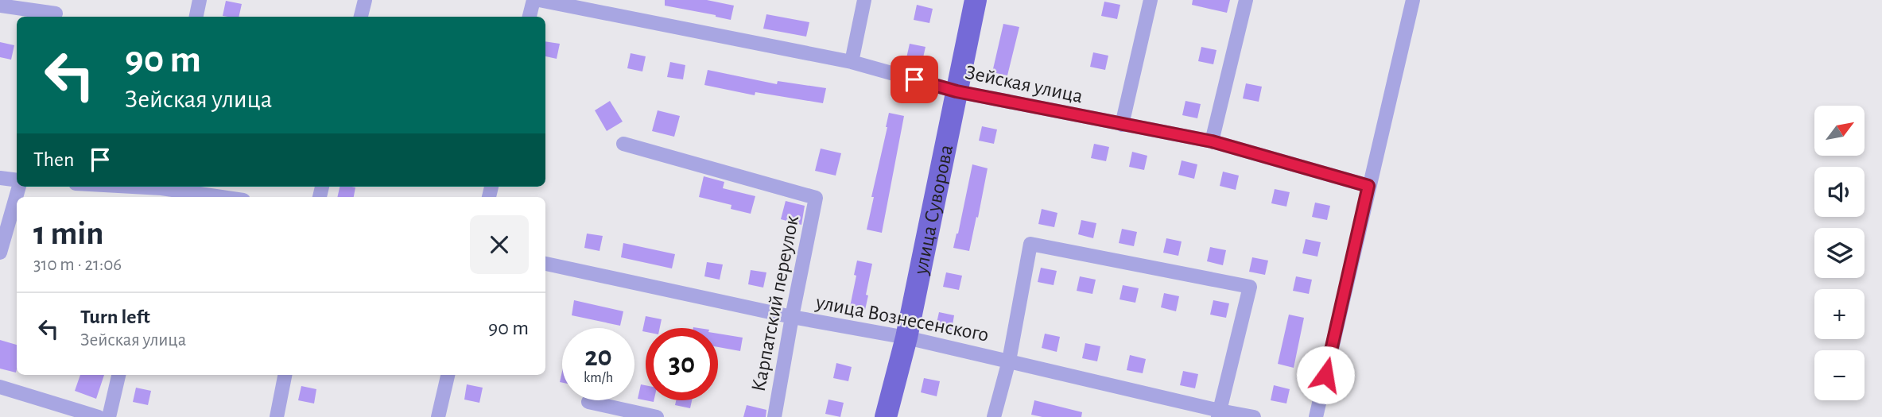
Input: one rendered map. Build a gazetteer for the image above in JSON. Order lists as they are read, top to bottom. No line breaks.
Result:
{"streets":{"main road":["улица Суворова"],"street":["Зейская улица","Карпатский переулок","улица Вознесенского"]},"crossings":[["Зейская улица","улица Суворова"],["улица Суворова","улица Вознесенского"],["Карпатский переулок","улица Вознесенского"]],"north":"top right","page":{"turn":["90 m","Зейская улица"],"map_buttons":["+","−"],"then":"Then","heading":["1 min","310 m · 21:06"],"list":[{"name":"Turn left","note":"Зейская улица","value":"90 m"}],"speed":"20 km/h","limit":"30"}}
